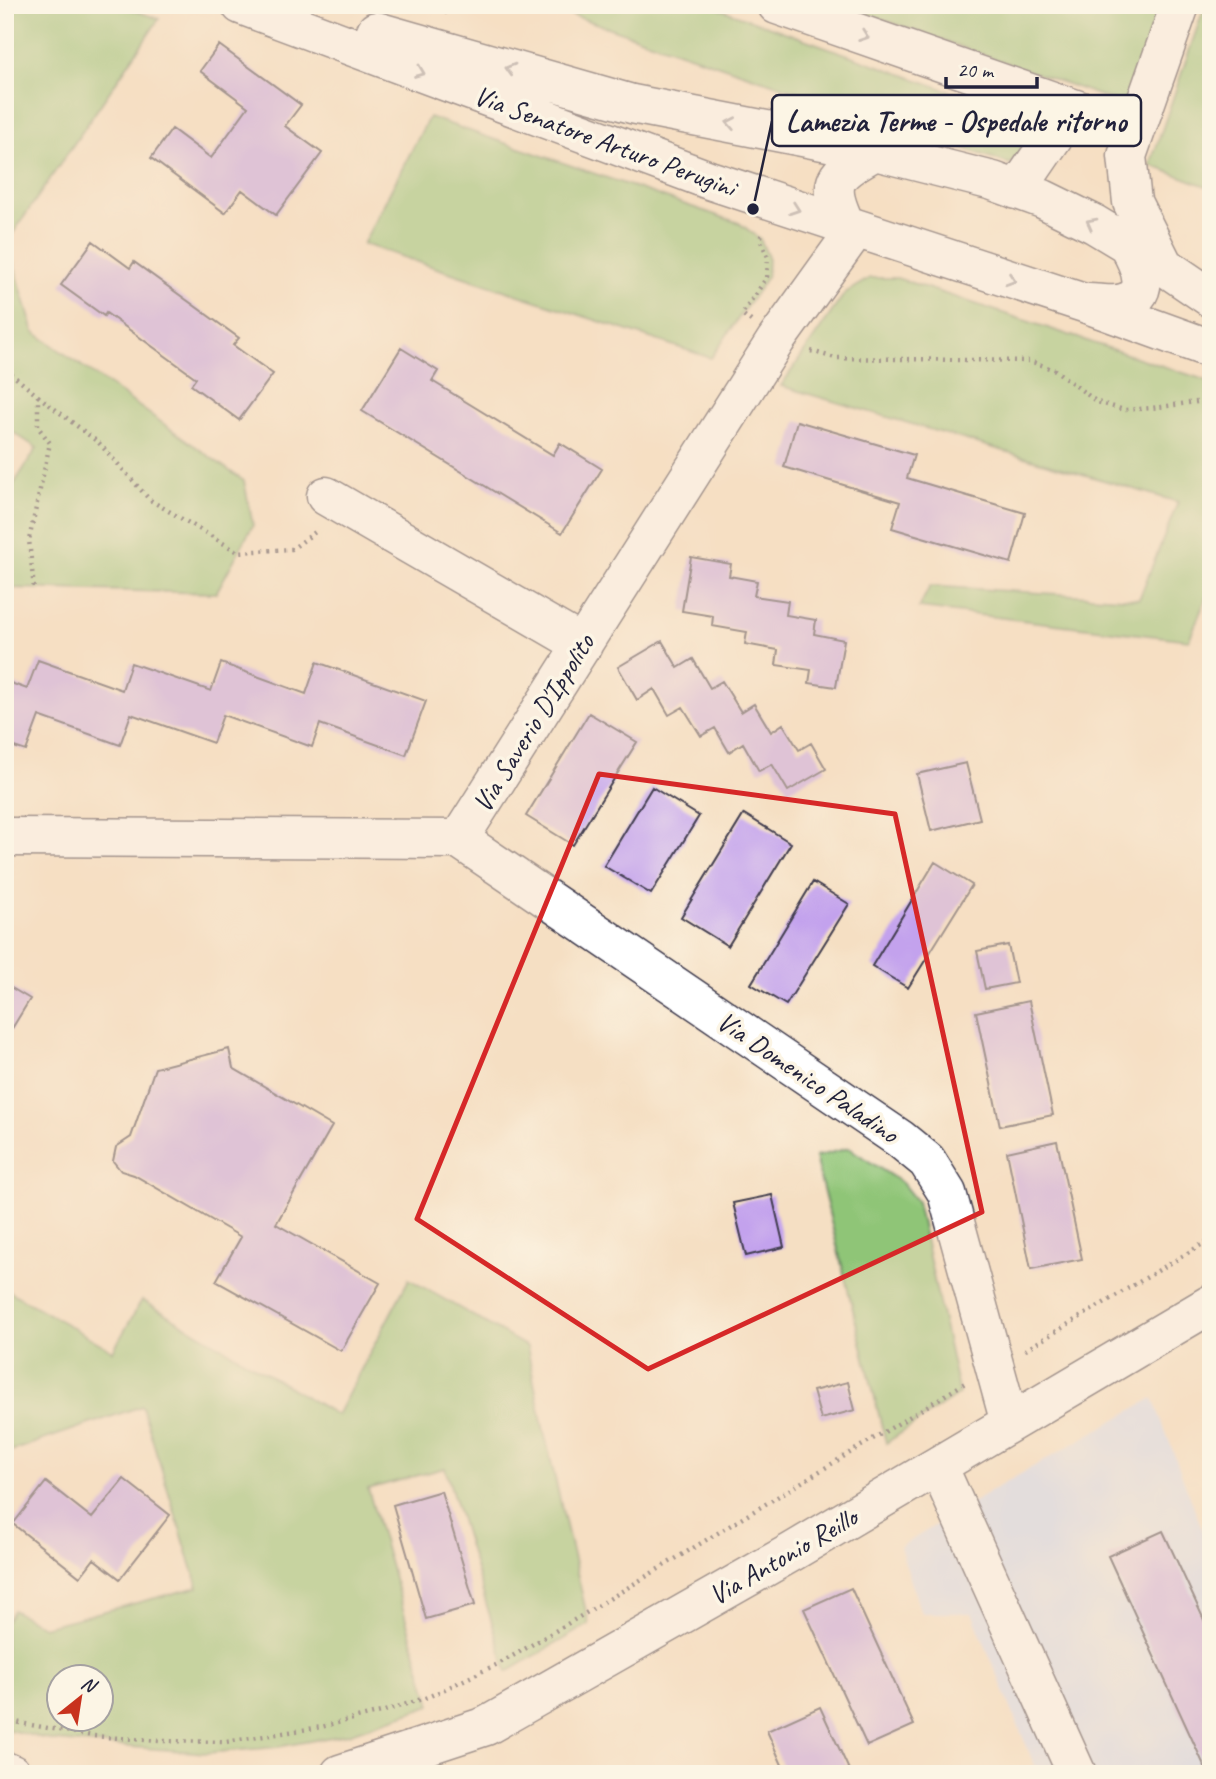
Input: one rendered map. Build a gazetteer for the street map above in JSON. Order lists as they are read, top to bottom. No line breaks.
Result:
{"streets":{"street":["Via Senatore Arturo Perugini","Via Saverio D'Ippolito","Via Domenico Paladino","Via Antonio Reillo"]},"crossings":[["Via Senatore Arturo Perugini","Via Saverio D'Ippolito"],["Via Saverio D'Ippolito","Via Domenico Paladino"],["Via Domenico Paladino","Via Antonio Reillo"]],"places":["Lamezia Terme - Ospedale ritorno"],"scale_bar":"20 m","north":"top right"}
